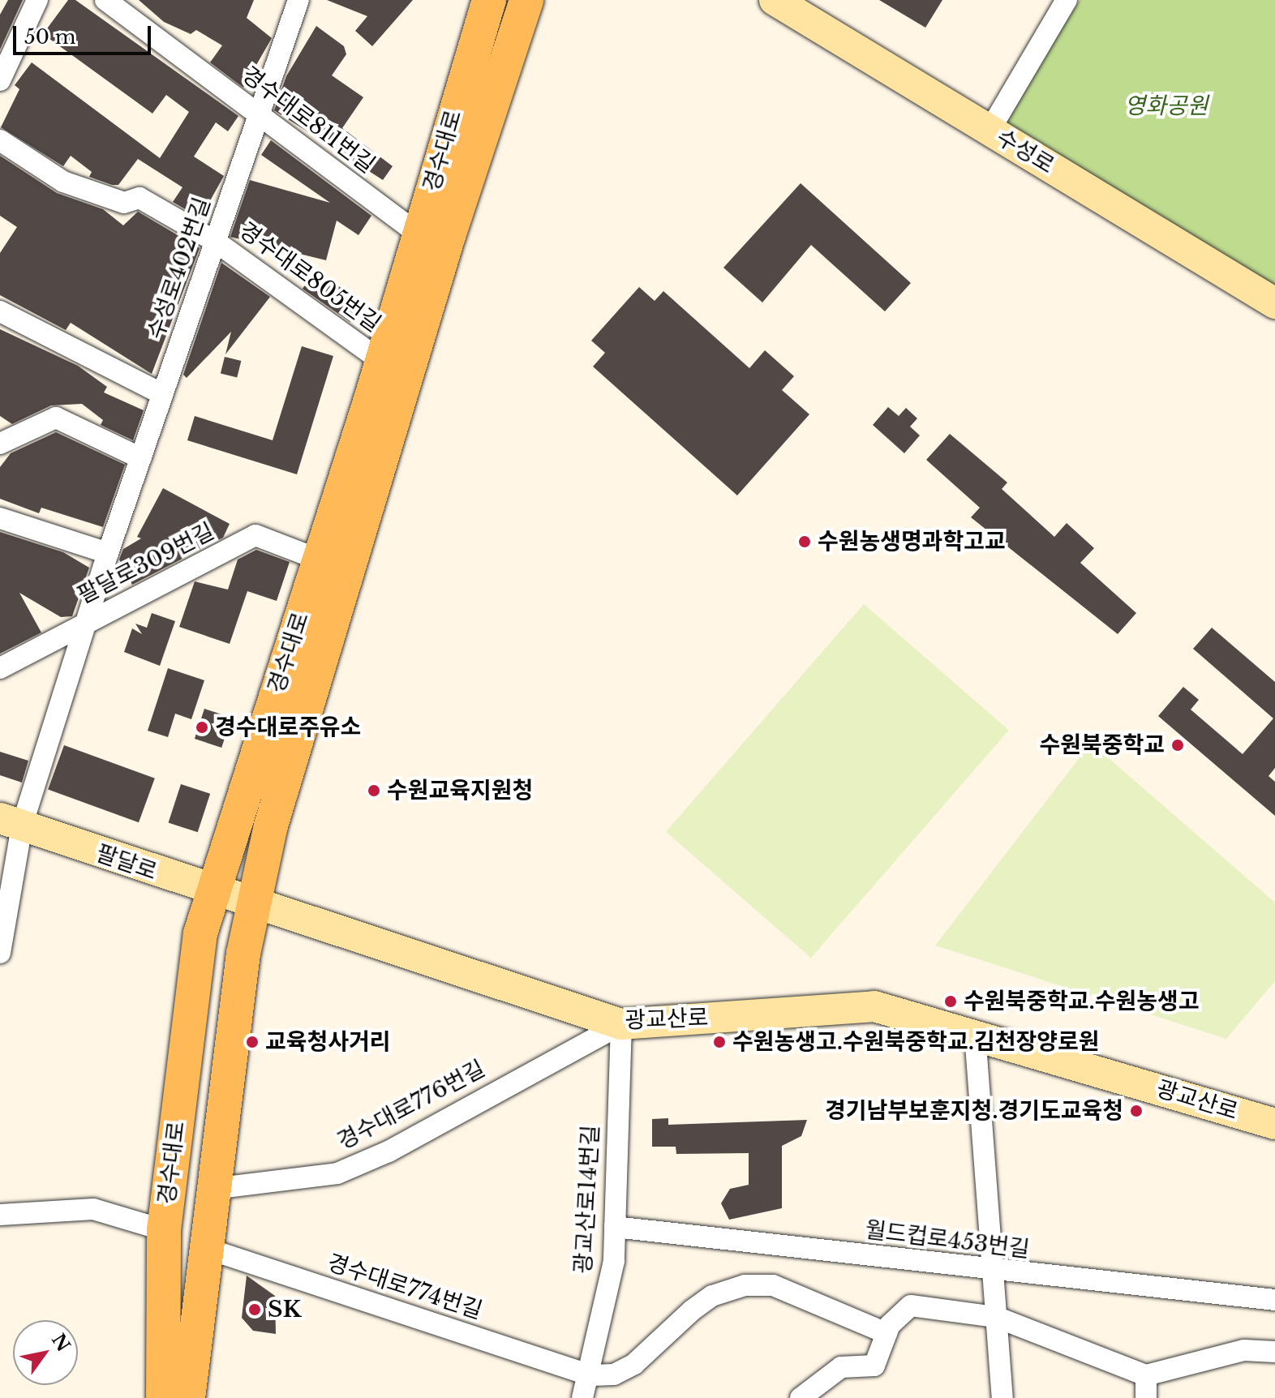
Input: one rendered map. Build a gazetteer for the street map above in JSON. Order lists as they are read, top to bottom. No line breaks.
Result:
{"streets":{"main road":["경수대로","수성로","팔달로","광교산로"],"street":["경수대로811번길","수성로402번길","경수대로805번길","팔달로309번길","경수대로776번길","광교산로14번길","월드컵로453번길","경수대로774번길"]},"crossings":[["경수대로811번길","경수대로"],["경수대로811번길","수성로402번길"],["경수대로","경수대로805번길"],["경수대로","팔달로309번길"],["경수대로","팔달로"],["경수대로","광교산로"],["경수대로","경수대로776번길"],["경수대로","경수대로774번길"],["수성로402번길","경수대로805번길"],["수성로402번길","팔달로309번길"],["수성로402번길","팔달로"],["팔달로","광교산로"],["광교산로","경수대로776번길"],["광교산로","광교산로14번길"],["경수대로776번길","광교산로14번길"],["광교산로14번길","월드컵로453번길"],["광교산로14번길","경수대로774번길"]],"parks":["영화공원"],"places":["수원농생명과학고교","경수대로주유소","수원북중학교","수원교육지원청","수원북중학교.수원농생고","교육청사거리","수원농생고.수원북중학교.김천장양로원","경기남부보훈지청.경기도교육청","SK"],"scale_bar":"50 m","north":"top right"}
